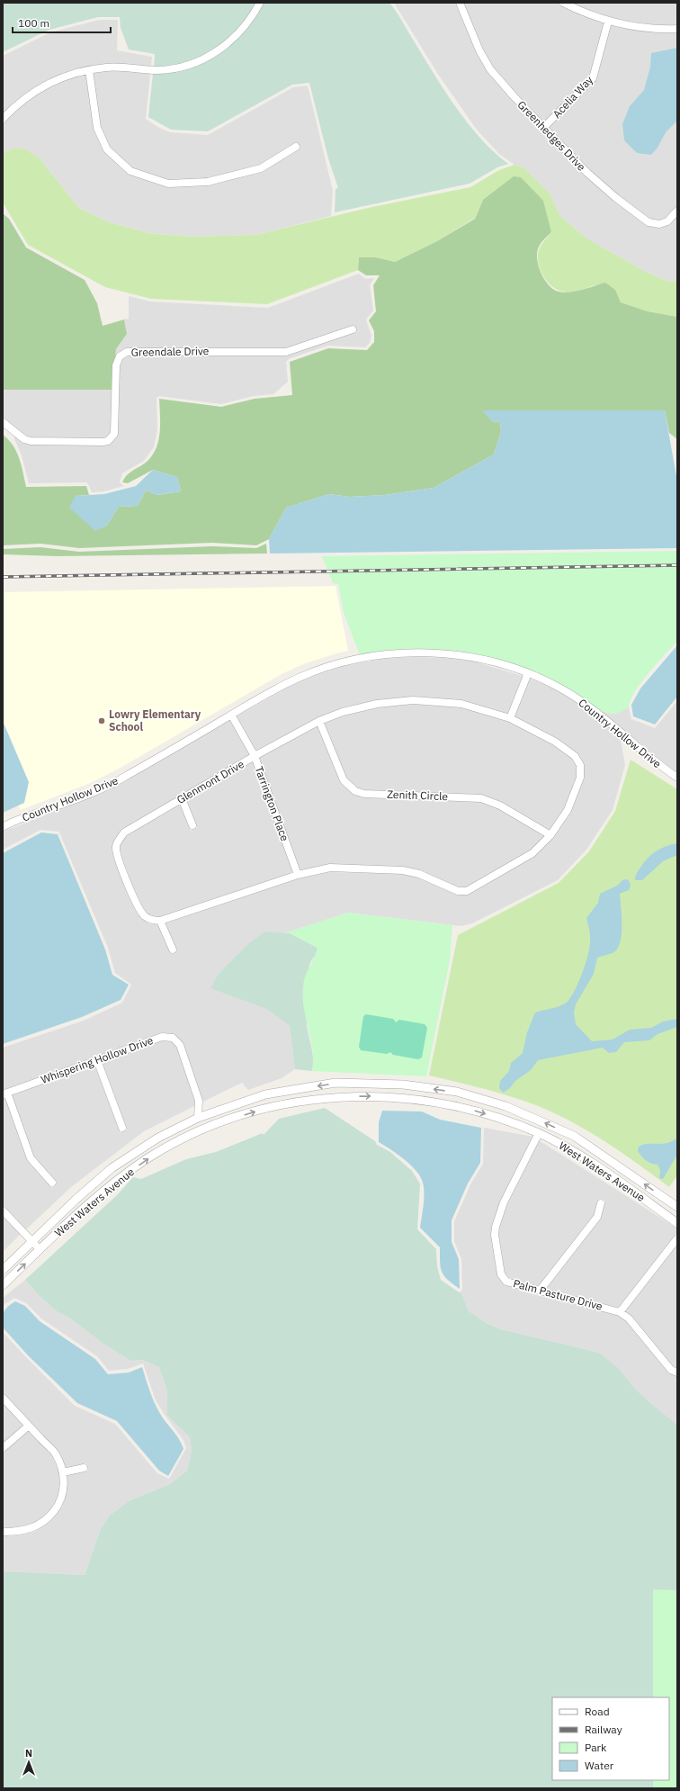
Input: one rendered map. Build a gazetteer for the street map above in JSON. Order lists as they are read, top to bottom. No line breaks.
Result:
{"streets":{"street":["Acelia Way","Greenhedges Drive","Greendale Drive","Country Hollow Drive","Glenmont Drive","Zenith Circle","Tarrington Place","Whispering Hollow Drive","West Waters Avenue","Palm Pasture Drive"]},"crossings":[["Acelia Way","Greenhedges Drive"],["Country Hollow Drive","Tarrington Place"],["Glenmont Drive","Zenith Circle"],["Glenmont Drive","Tarrington Place"],["Whispering Hollow Drive","West Waters Avenue"],["West Waters Avenue","Palm Pasture Drive"]],"places":["Lowry Elementary School"],"legend":["Road","Railway","Park","Water"],"scale_bar":"100 m","north":"top"}
